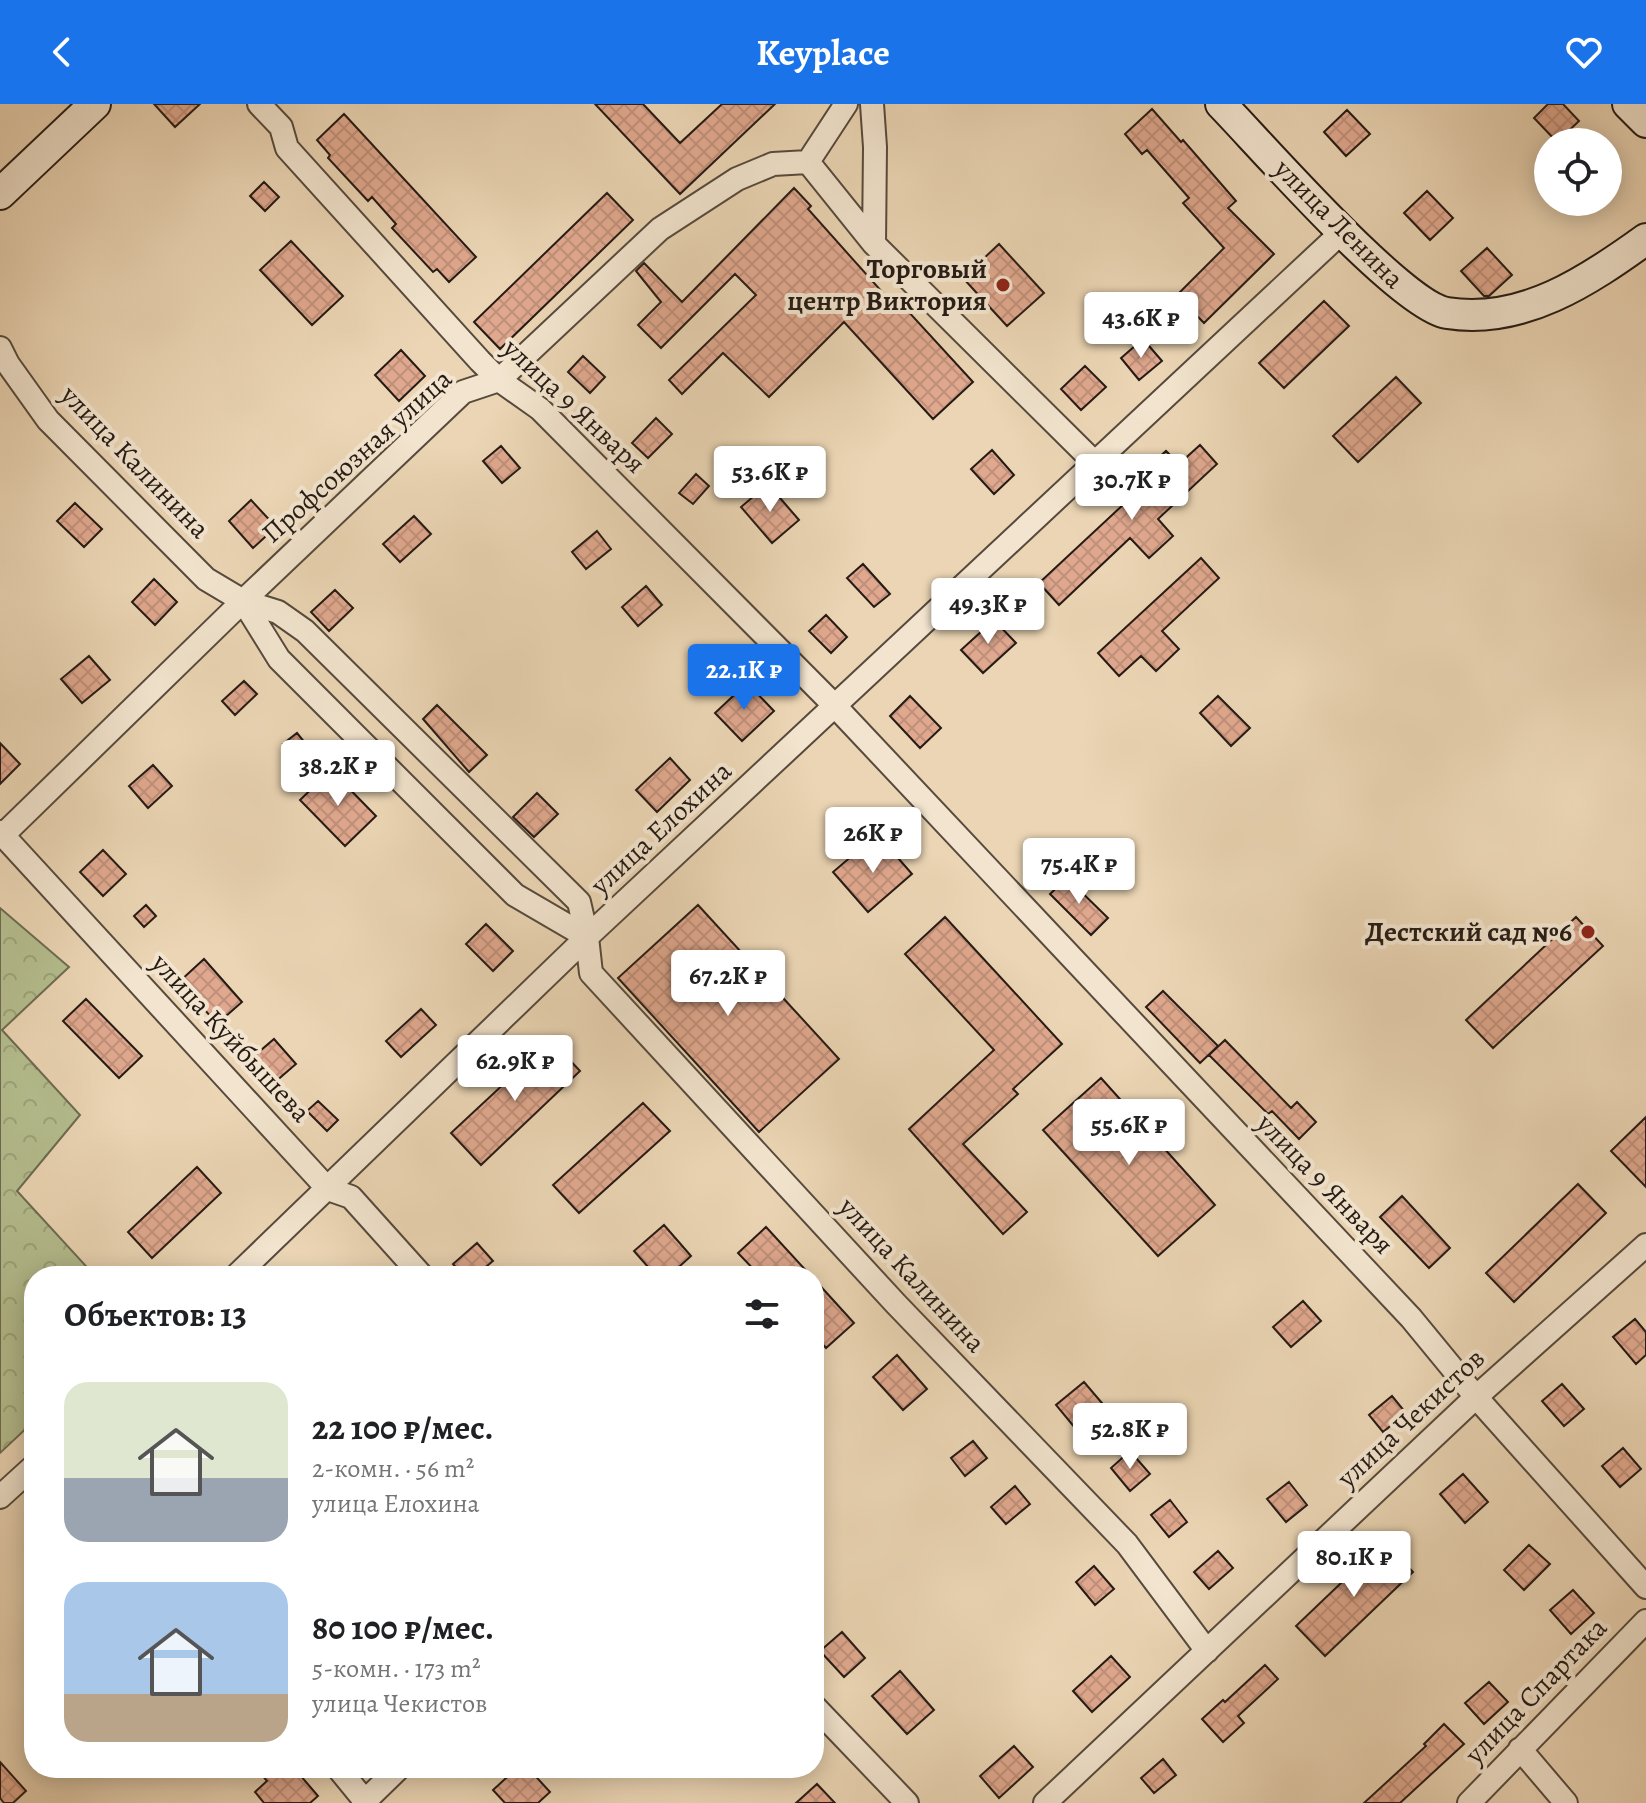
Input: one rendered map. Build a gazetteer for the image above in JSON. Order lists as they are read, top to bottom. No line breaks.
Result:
{"streets":{"street":["улица Ленина","улица 9 Января","Профсоюзная улица","улица Калинина","улица Елохина","улица Куйбышева","улица Чекистов","улица Спартака"]},"crossings":[["улица Ленина","улица Елохина"],["улица 9 Января","Профсоюзная улица"],["улица 9 Января","улица Елохина"],["улица 9 Января","улица Чекистов"],["Профсоюзная улица","улица Калинина"],["Профсоюзная улица","улица Куйбышева"],["улица Калинина","улица Елохина"],["улица Калинина","улица Чекистов"],["улица Елохина","улица Куйбышева"]],"places":["Торговый центр Виктория","Дестский сад №6"],"page":{"header":"Keyplace","price":["43.6K ₽","53.6K ₽","30.7K ₽","49.3K ₽","22.1K ₽","38.2K ₽","26K ₽","75.4K ₽","67.2K ₽","62.9K ₽","55.6K ₽","52.8K ₽","80.1K ₽"],"heading":"Объектов: 13","list":[{"name":"22 100 ₽/мес.","note":"2-комн. · 56 m² · улица Елохина"},{"name":"80 100 ₽/мес.","note":"5-комн. · 173 m² · улица Чекистов"}]}}
